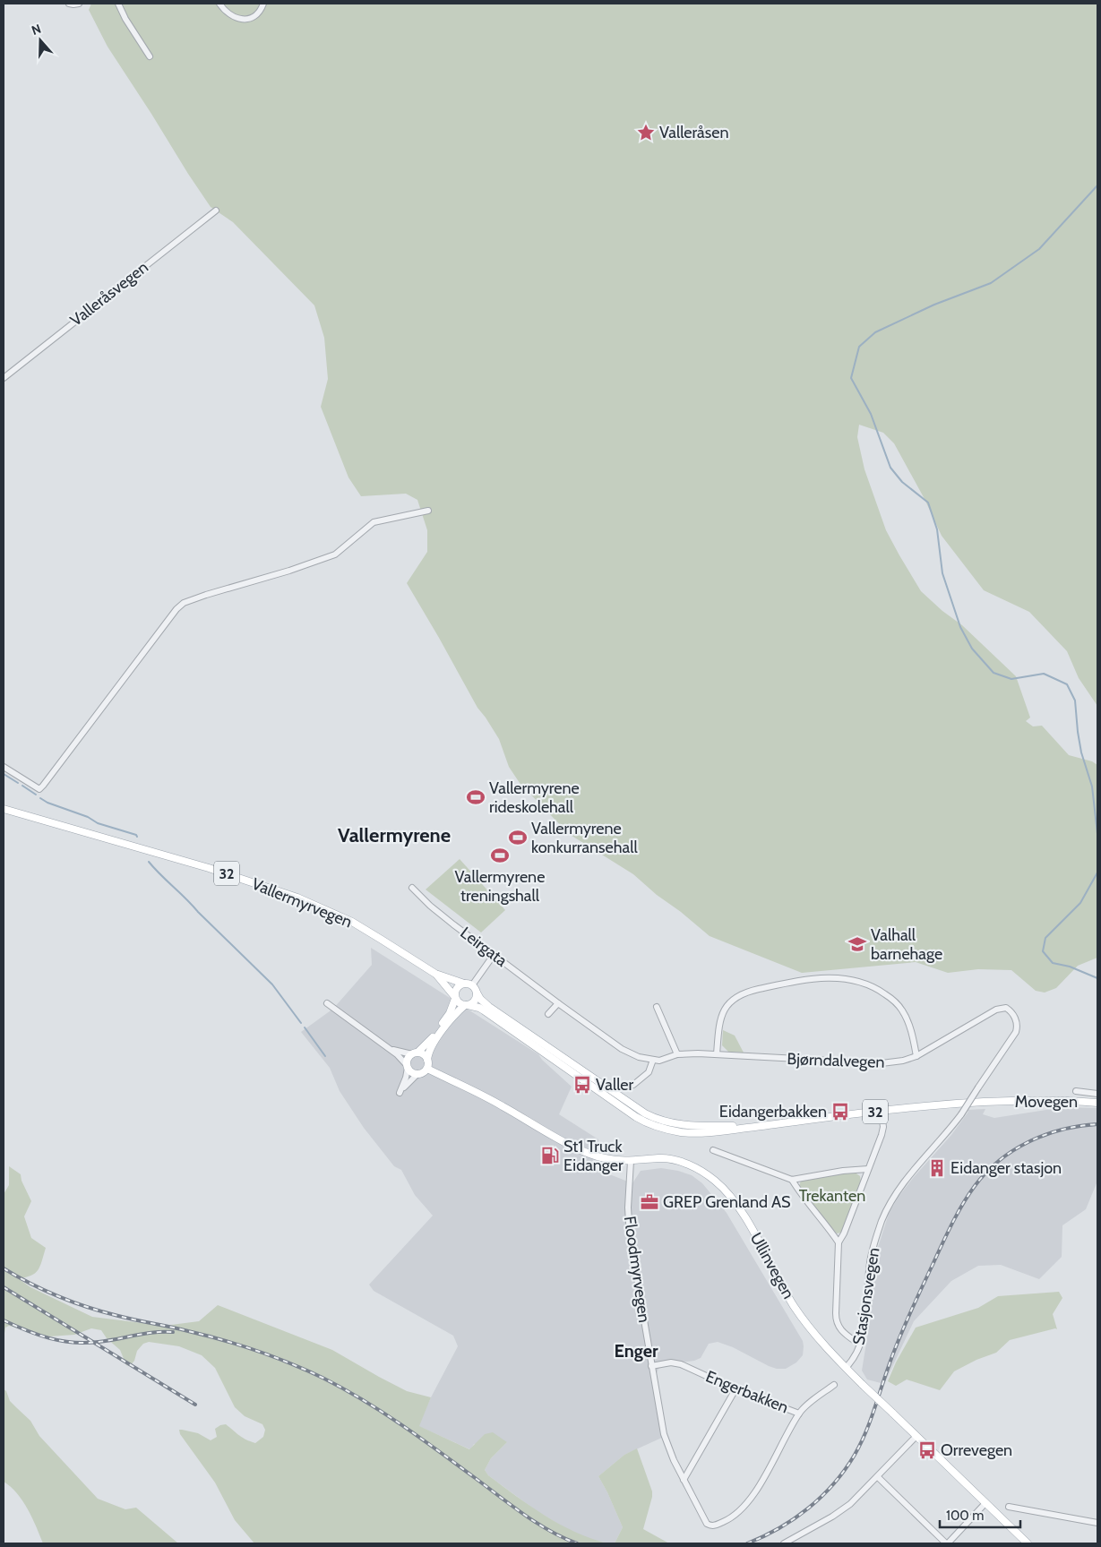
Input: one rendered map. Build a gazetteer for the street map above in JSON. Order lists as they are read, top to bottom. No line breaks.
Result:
{"streets":{"main road":["32","Vallermyrvegen","Movegen","Ullinvegen"],"street":["Valleråsvegen","Leirgata","Bjørndalvegen","Floodmyrvegen","Stasjonsvegen","Engerbakken"]},"crossings":[["32","Vallermyrvegen"],["32","Movegen"],["Vallermyrvegen","Movegen"],["Leirgata","Bjørndalvegen"],["Bjørndalvegen","Stasjonsvegen"],["Ullinvegen","Floodmyrvegen"],["Ullinvegen","Stasjonsvegen"],["Floodmyrvegen","Engerbakken"]],"districts":["Vallermyrene","Enger"],"parks":["Trekanten"],"places":{"place":["Valleråsen"],"sports":["Vallermyrene rideskolehall","Vallermyrene konkurransehall","Vallermyrene treningshall"],"school or university":["Valhall barnehage"],"bus stop":["Valler","Eidangerbakken","Orrevegen"],"fuel station":["St1 Truck Eidanger"],"building":["Eidanger stasjon"],"office":["GREP Grenland AS"]},"scale_bar":"100 m","north":"top"}
